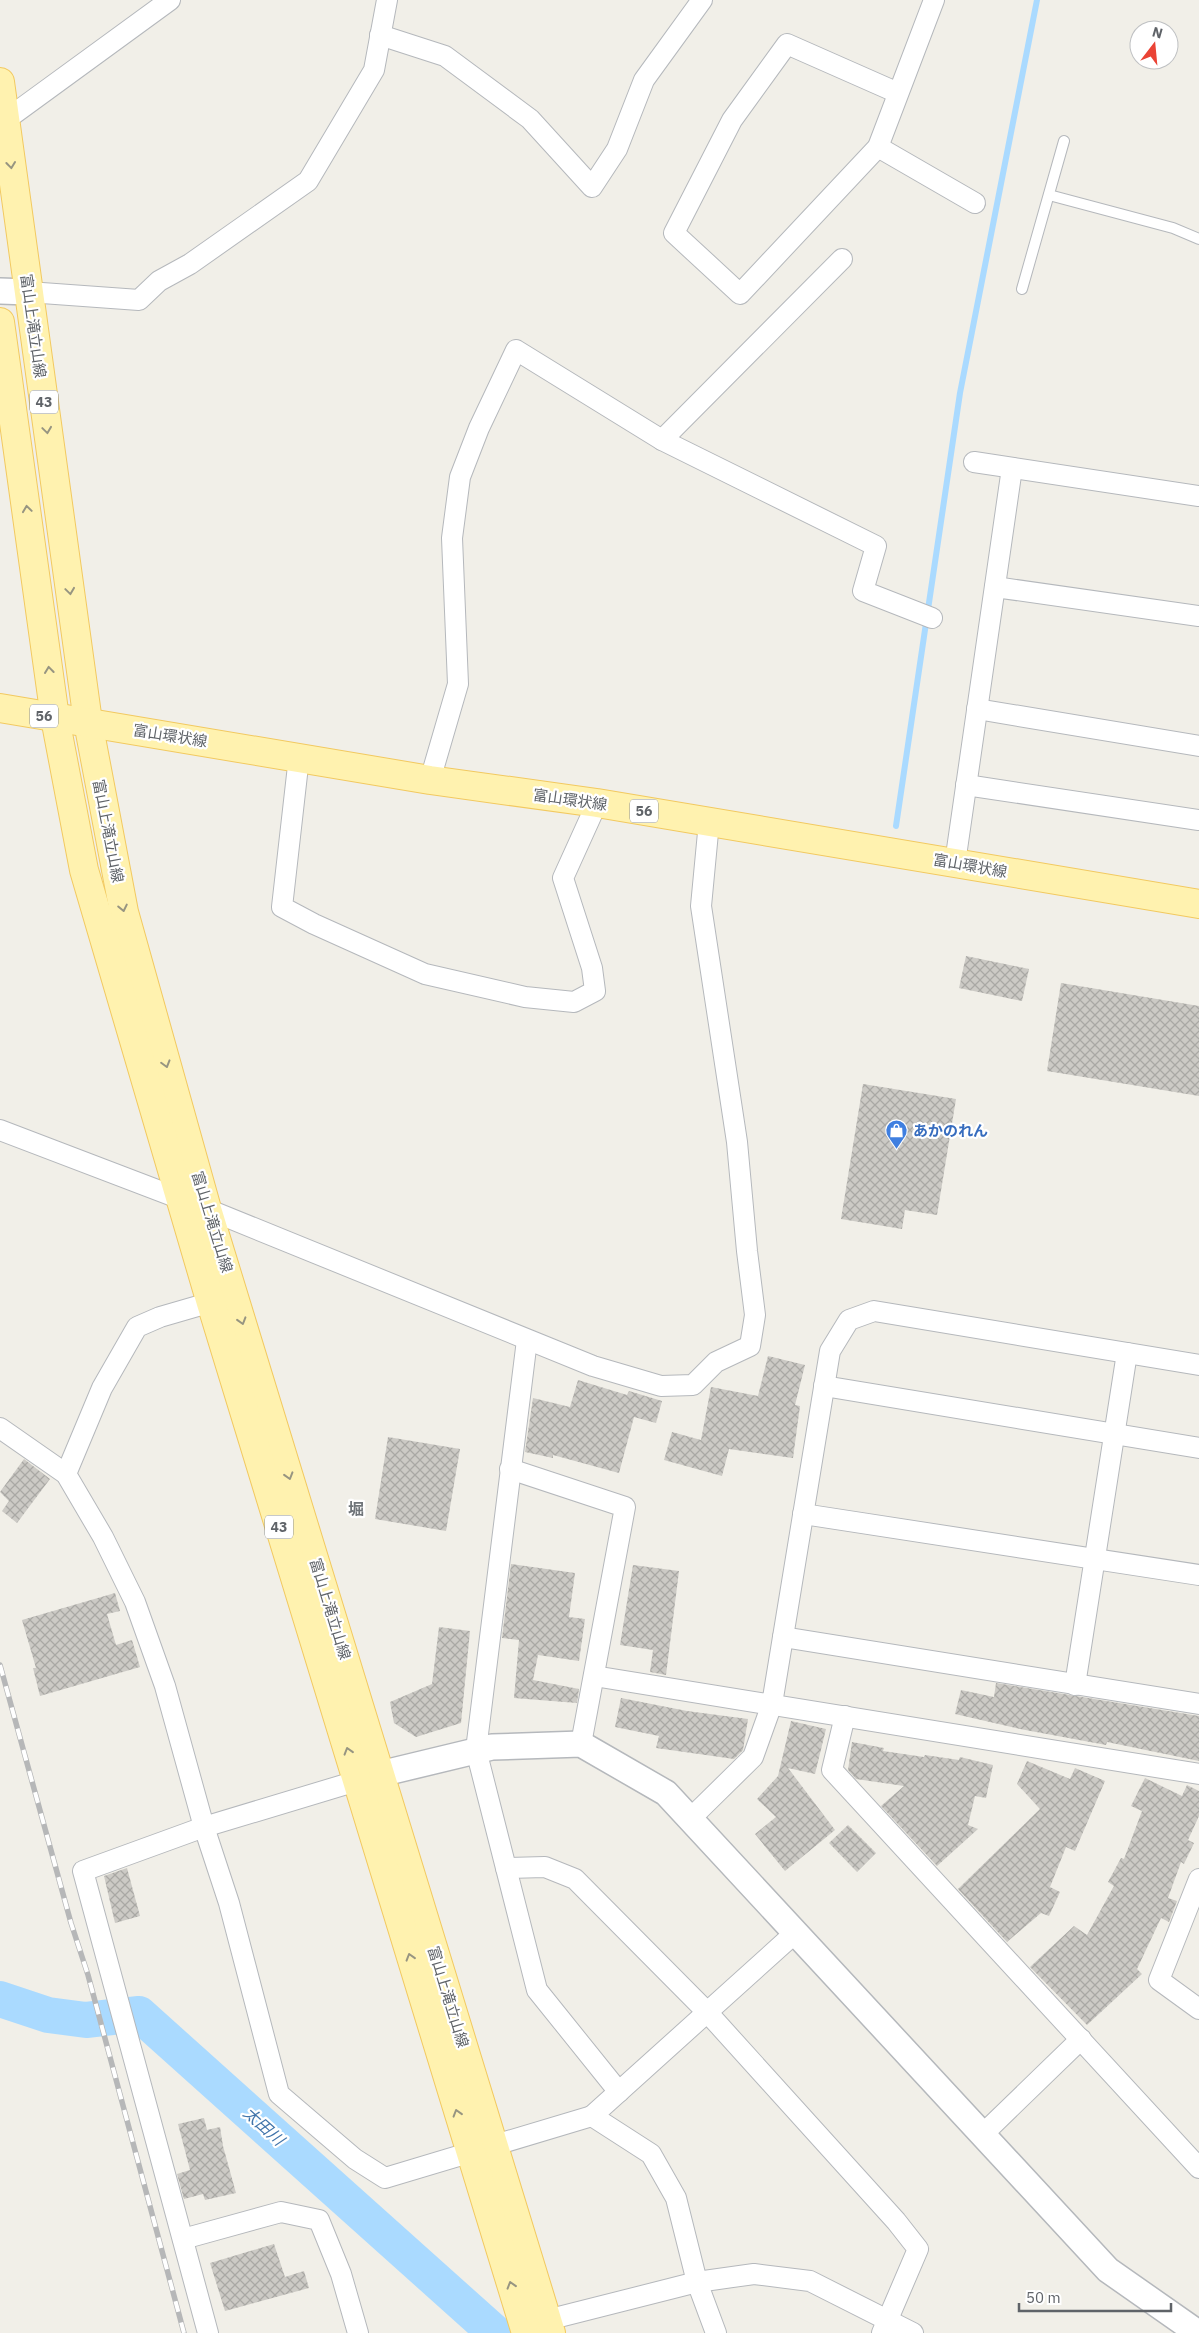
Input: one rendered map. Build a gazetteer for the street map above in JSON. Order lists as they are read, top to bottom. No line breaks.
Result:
{"streets":{"main road":["富山上滝立山線","43","56","富山環状線"]},"crossings":[["富山上滝立山線","富山環状線"]],"districts":["堀"],"water":["太田川"],"places":{"shop":["あかのれん"]},"scale_bar":"50 m","north":"top"}
